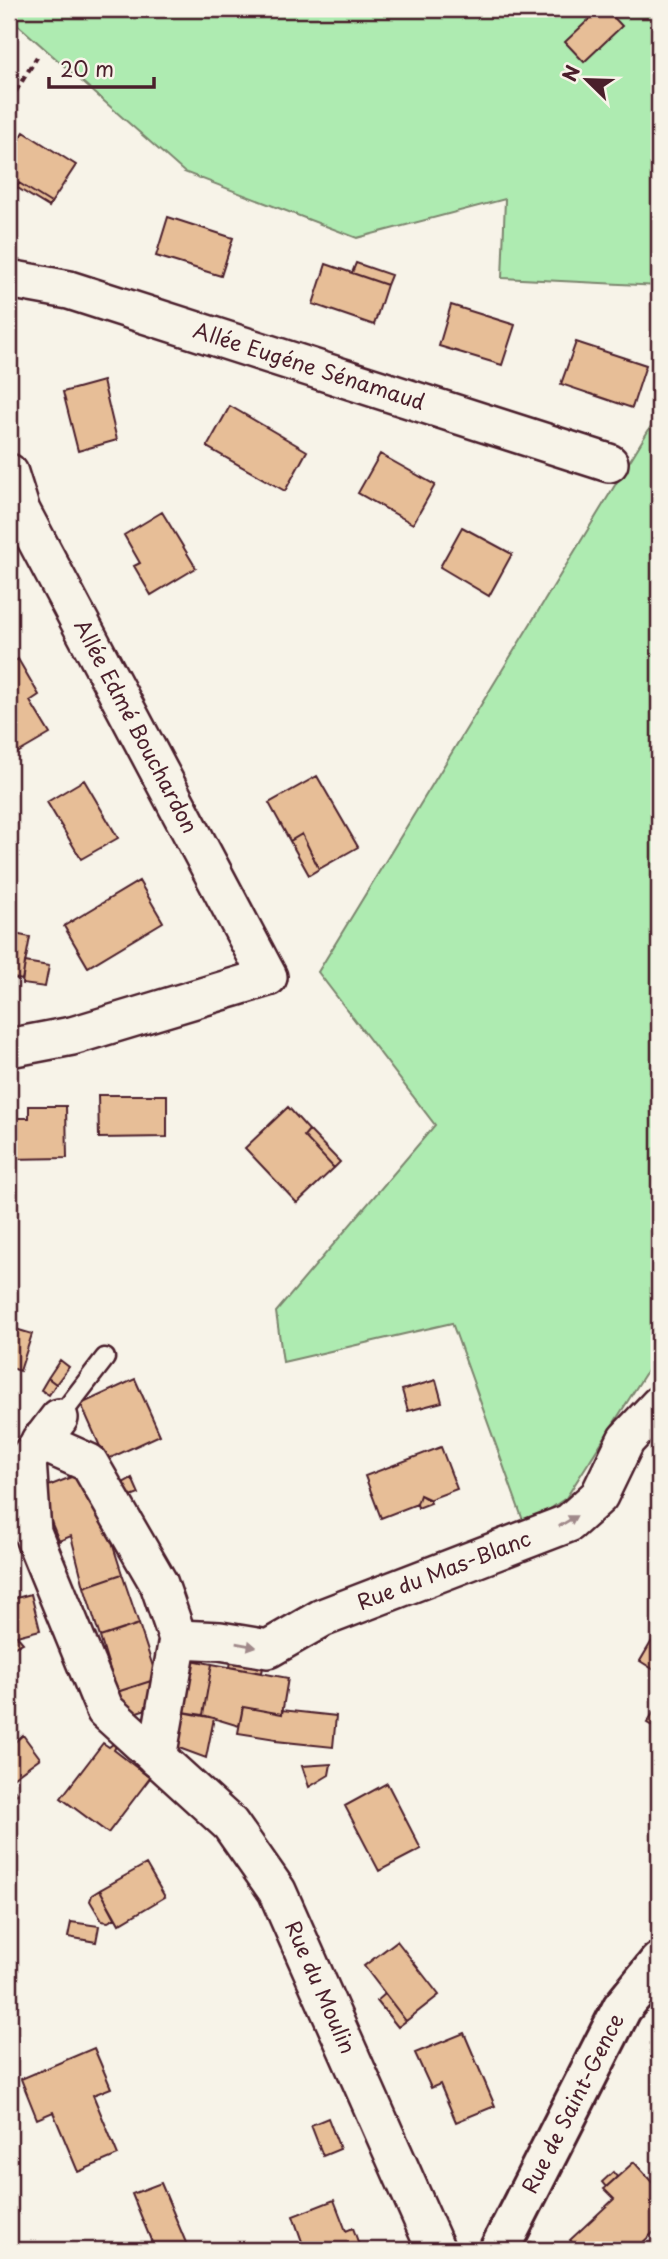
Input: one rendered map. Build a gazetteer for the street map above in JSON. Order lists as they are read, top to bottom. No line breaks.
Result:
{"streets":{"street":["Allée Eugéne Sénamaud","Allée Edmé Bouchardon","Rue du Mas-Blanc","Rue du Moulin","Rue de Saint-Gence"]},"one_way":["Rue du Mas-Blanc"],"scale_bar":"20 m","north":"top left"}
